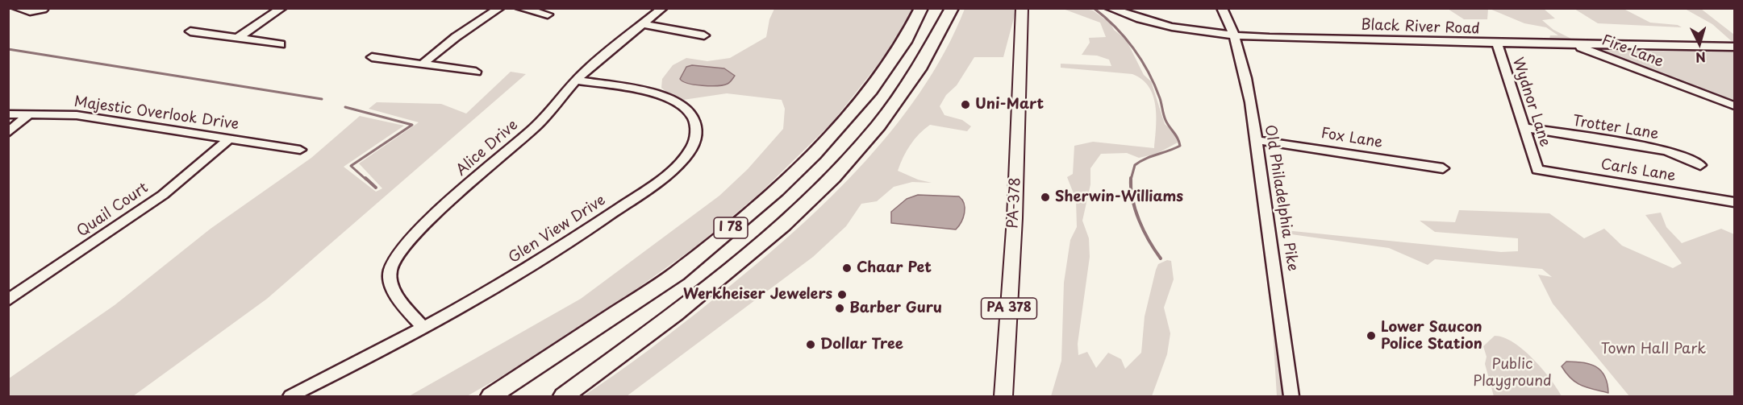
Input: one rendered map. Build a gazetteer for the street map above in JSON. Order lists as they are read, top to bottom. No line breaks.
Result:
{"streets":{"highway":["I 78"],"main road":["PA-378","PA 378"],"street":["Black River Road","Fire Lane","Wydnor Lane","Majestic Overlook Drive","Trotter Lane","Fox Lane","Alice Drive","Carls Lane","Old Philadelphia Pike","Quail Court","Glen View Drive"]},"crossings":[["Black River Road","Fire Lane"],["Black River Road","Wydnor Lane"],["Black River Road","Old Philadelphia Pike"],["Wydnor Lane","Trotter Lane"],["Wydnor Lane","Carls Lane"],["Majestic Overlook Drive","Quail Court"],["Fox Lane","Old Philadelphia Pike"],["Alice Drive","Glen View Drive"]],"parks":["Town Hall Park","Public Playground"],"places":["Uni-Mart","Sherwin-Williams","Chaar Pet","Werkheiser Jewelers","Barber Guru","Lower Saucon Police Station","Dollar Tree"],"north":"bottom"}
